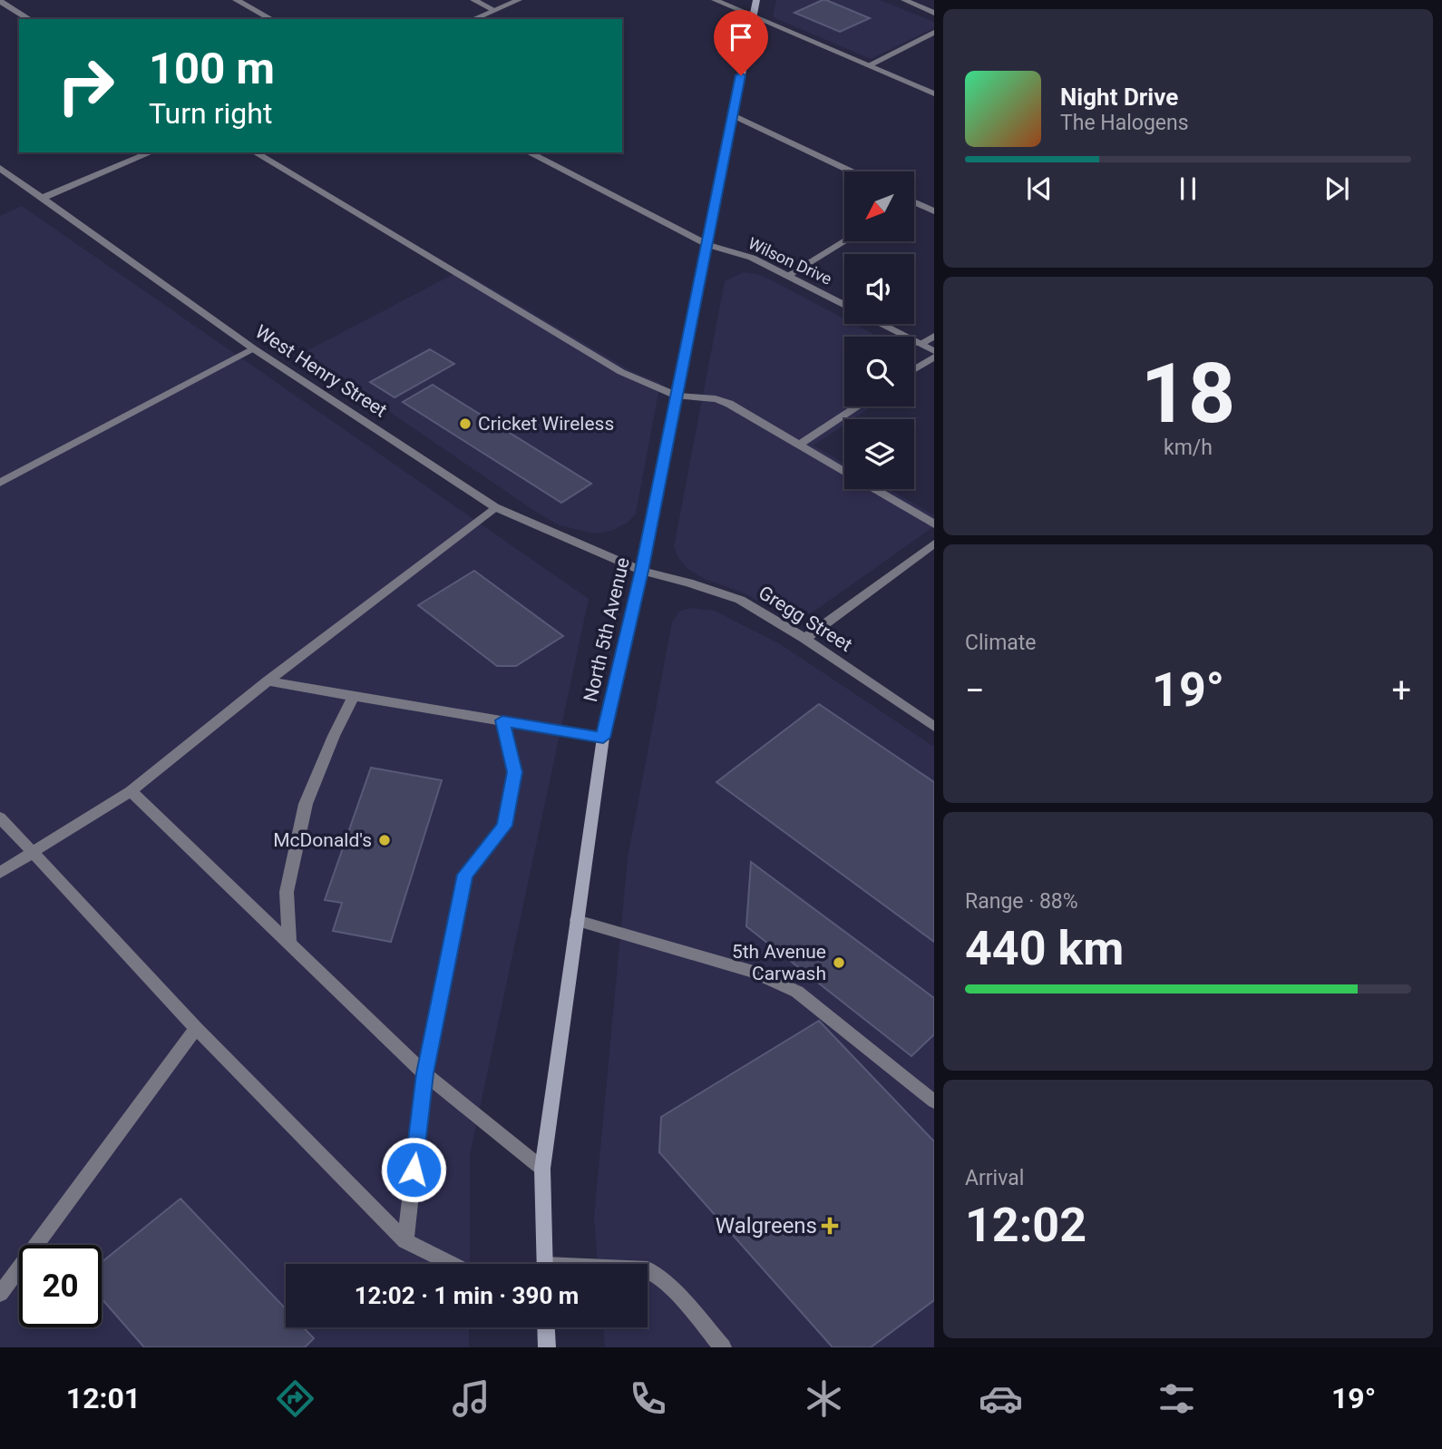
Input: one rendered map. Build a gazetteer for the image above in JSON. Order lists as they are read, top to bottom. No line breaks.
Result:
{"streets":{"street":["Wilson Drive","West Henry Street","Gregg Street","North 5th Avenue"]},"crossings":[["Wilson Drive","North 5th Avenue"],["West Henry Street","Gregg Street"],["West Henry Street","North 5th Avenue"],["Gregg Street","North 5th Avenue"]],"places":{"other":["Cricket Wireless","McDonald's","5th Avenue Carwash"],"health":["Walgreens"]},"north":"bottom left","page":{"turn":["100 m","Turn right"],"song":["Night Drive","The Halogens"],"tile":[["18","km/h"],"Climate",["Range · 88%","440 km"],["Arrival","12:02"]],"heat":["−","19°","+"],"limit":"20","trip":"12:02 · 1 min · 390 m","tabs":["12:01","19°"]}}
